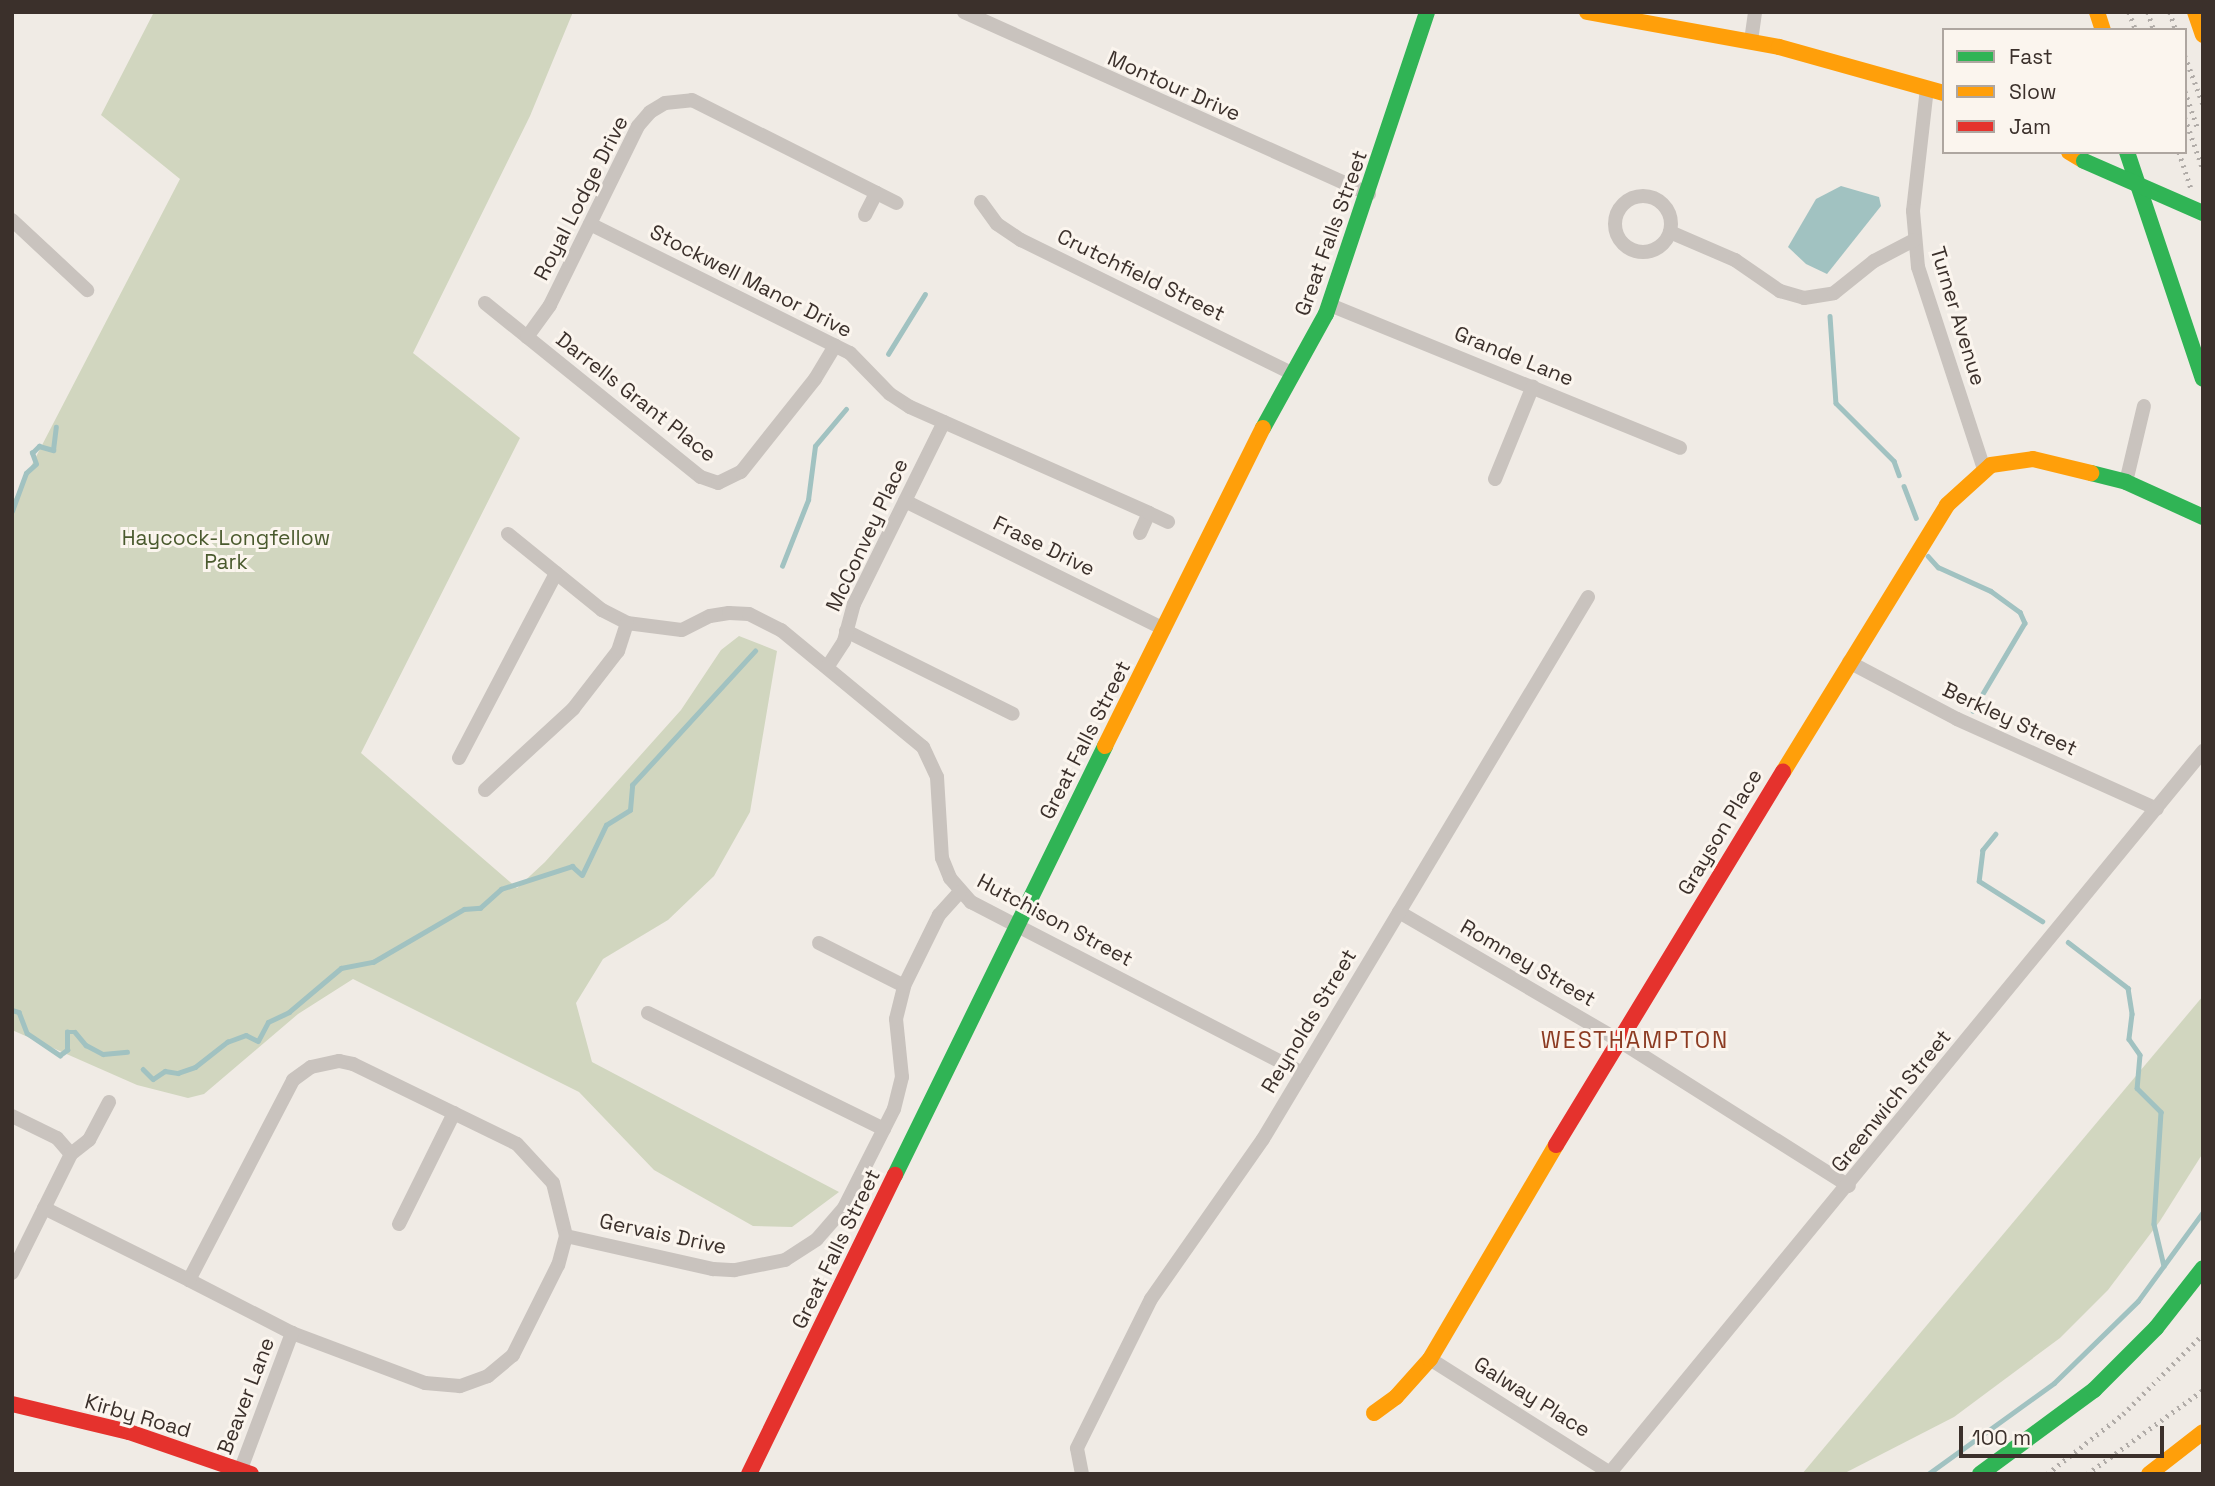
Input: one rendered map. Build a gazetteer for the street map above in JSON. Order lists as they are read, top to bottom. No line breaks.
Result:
{"streets":{"main road":["Great Falls Street","Grayson Place","Kirby Road"],"street":["Montour Drive","Royal Lodge Drive","Crutchfield Street","Stockwell Manor Drive","Turner Avenue","Grande Lane","Darrells Grant Place","McConvey Place","Frase Drive","Berkley Street","Hutchison Street","Romney Street","Reynolds Street","Greenwich Street","Gervais Drive","Beaver Lane","Galway Place"]},"crossings":[["Montour Drive","Great Falls Street"],["Royal Lodge Drive","Stockwell Manor Drive"],["Royal Lodge Drive","Darrells Grant Place"],["Great Falls Street","Crutchfield Street"],["Great Falls Street","Grande Lane"],["Great Falls Street","Frase Drive"],["Great Falls Street","Hutchison Street"],["Stockwell Manor Drive","Darrells Grant Place"],["Stockwell Manor Drive","McConvey Place"],["Turner Avenue","Grayson Place"],["McConvey Place","Frase Drive"],["McConvey Place","Hutchison Street"],["Berkley Street","Grayson Place"],["Berkley Street","Greenwich Street"],["Grayson Place","Romney Street"],["Grayson Place","Galway Place"],["Hutchison Street","Reynolds Street"],["Hutchison Street","Gervais Drive"],["Romney Street","Reynolds Street"],["Romney Street","Greenwich Street"],["Greenwich Street","Galway Place"],["Beaver Lane","Kirby Road"]],"districts":["WESTHAMPTON"],"parks":["Haycock-Longfellow Park"],"legend":["Fast","Slow","Jam"],"scale_bar":"100 m"}
